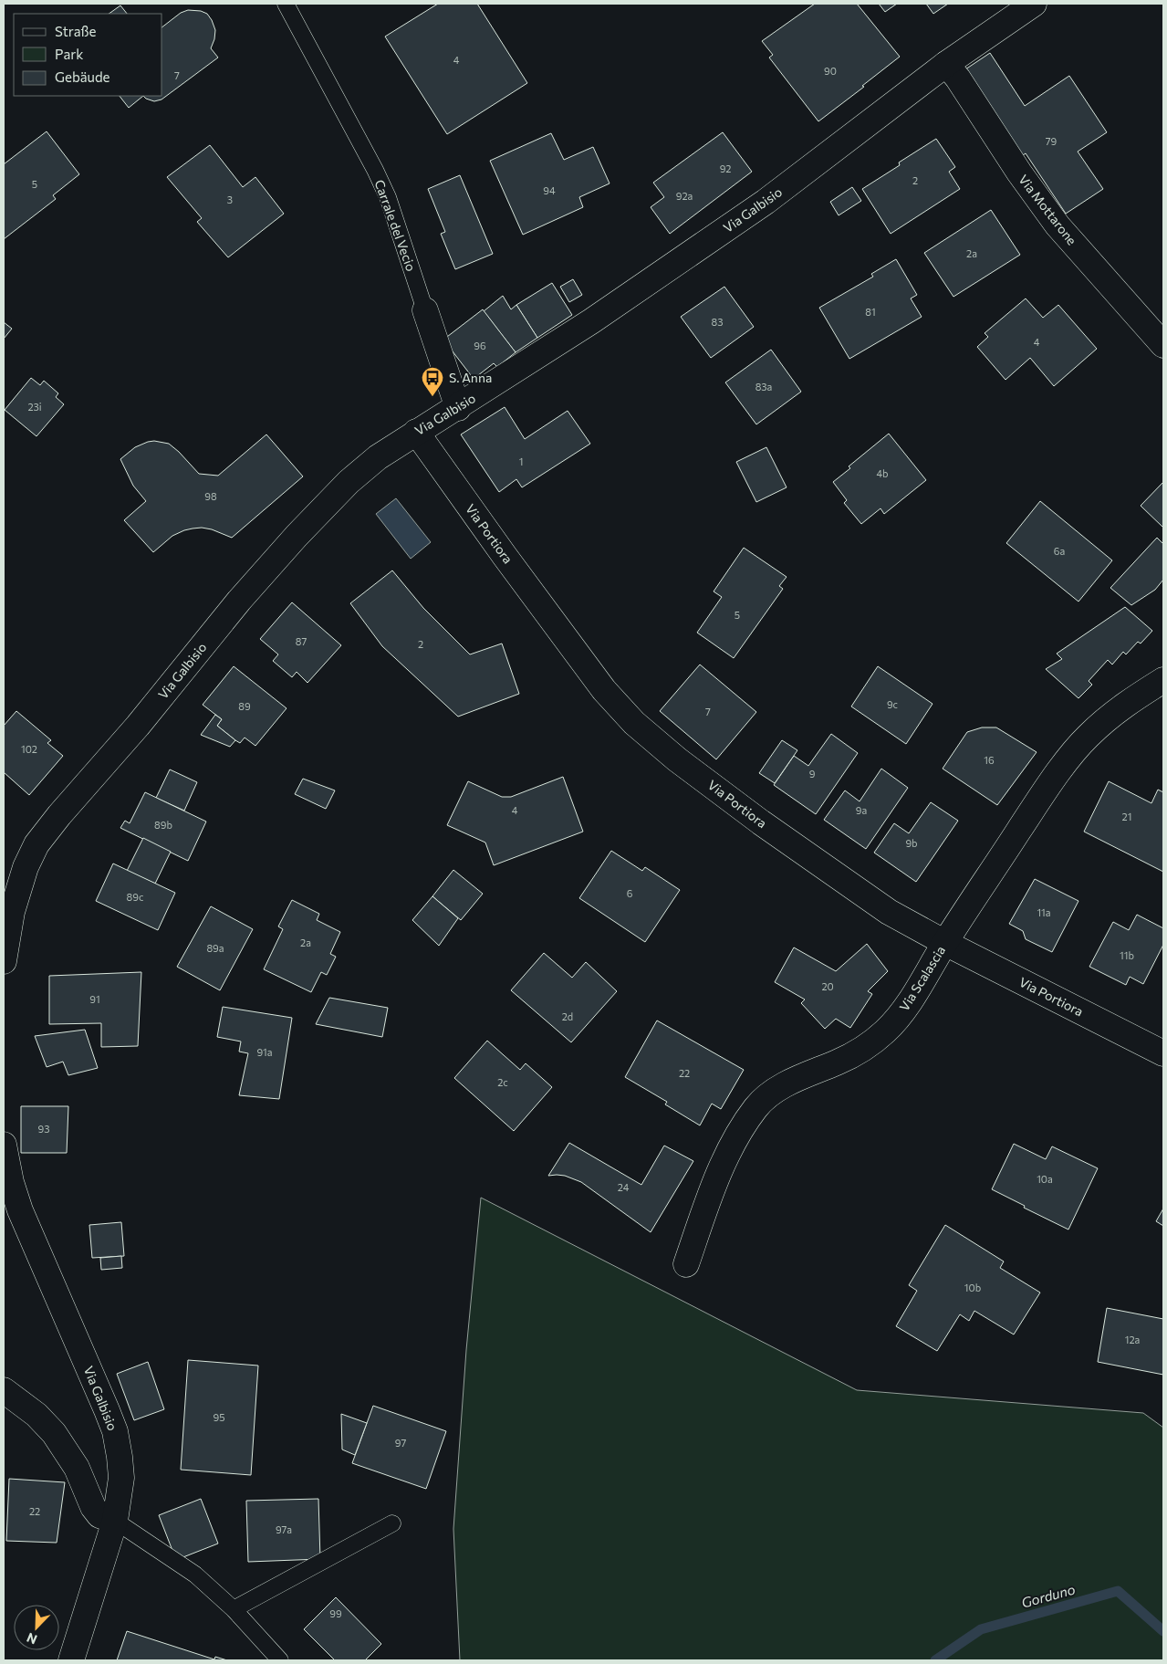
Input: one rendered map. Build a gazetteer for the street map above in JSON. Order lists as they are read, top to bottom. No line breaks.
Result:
{"streets":{"street":["Via Galbisio","Via Mottarone","Carrale del Vecio","Via Portiora","Via Scalascia"]},"crossings":[["Via Galbisio","Via Mottarone"],["Via Galbisio","Carrale del Vecio"],["Via Galbisio","Via Portiora"],["Via Portiora","Via Scalascia"]],"water":["Gorduno"],"places":{"bus stop":["S. Anna"]},"house_numbers":["4","90","7","79","92","2","5","94","92a","3","2a","81","83","4","96","83a","23i","1","4b","98","6a","5","87","2","9c","89","7","102","16","9","4","9a","21","89b","9b","6","89c","11a","2a","89a","11b","20","91","2d","91a","22","2c","93","10a","24","10b","12a","95","97","22","97a","99"],"legend":["Straße","Park","Gebäude"],"north":"bottom left"}
